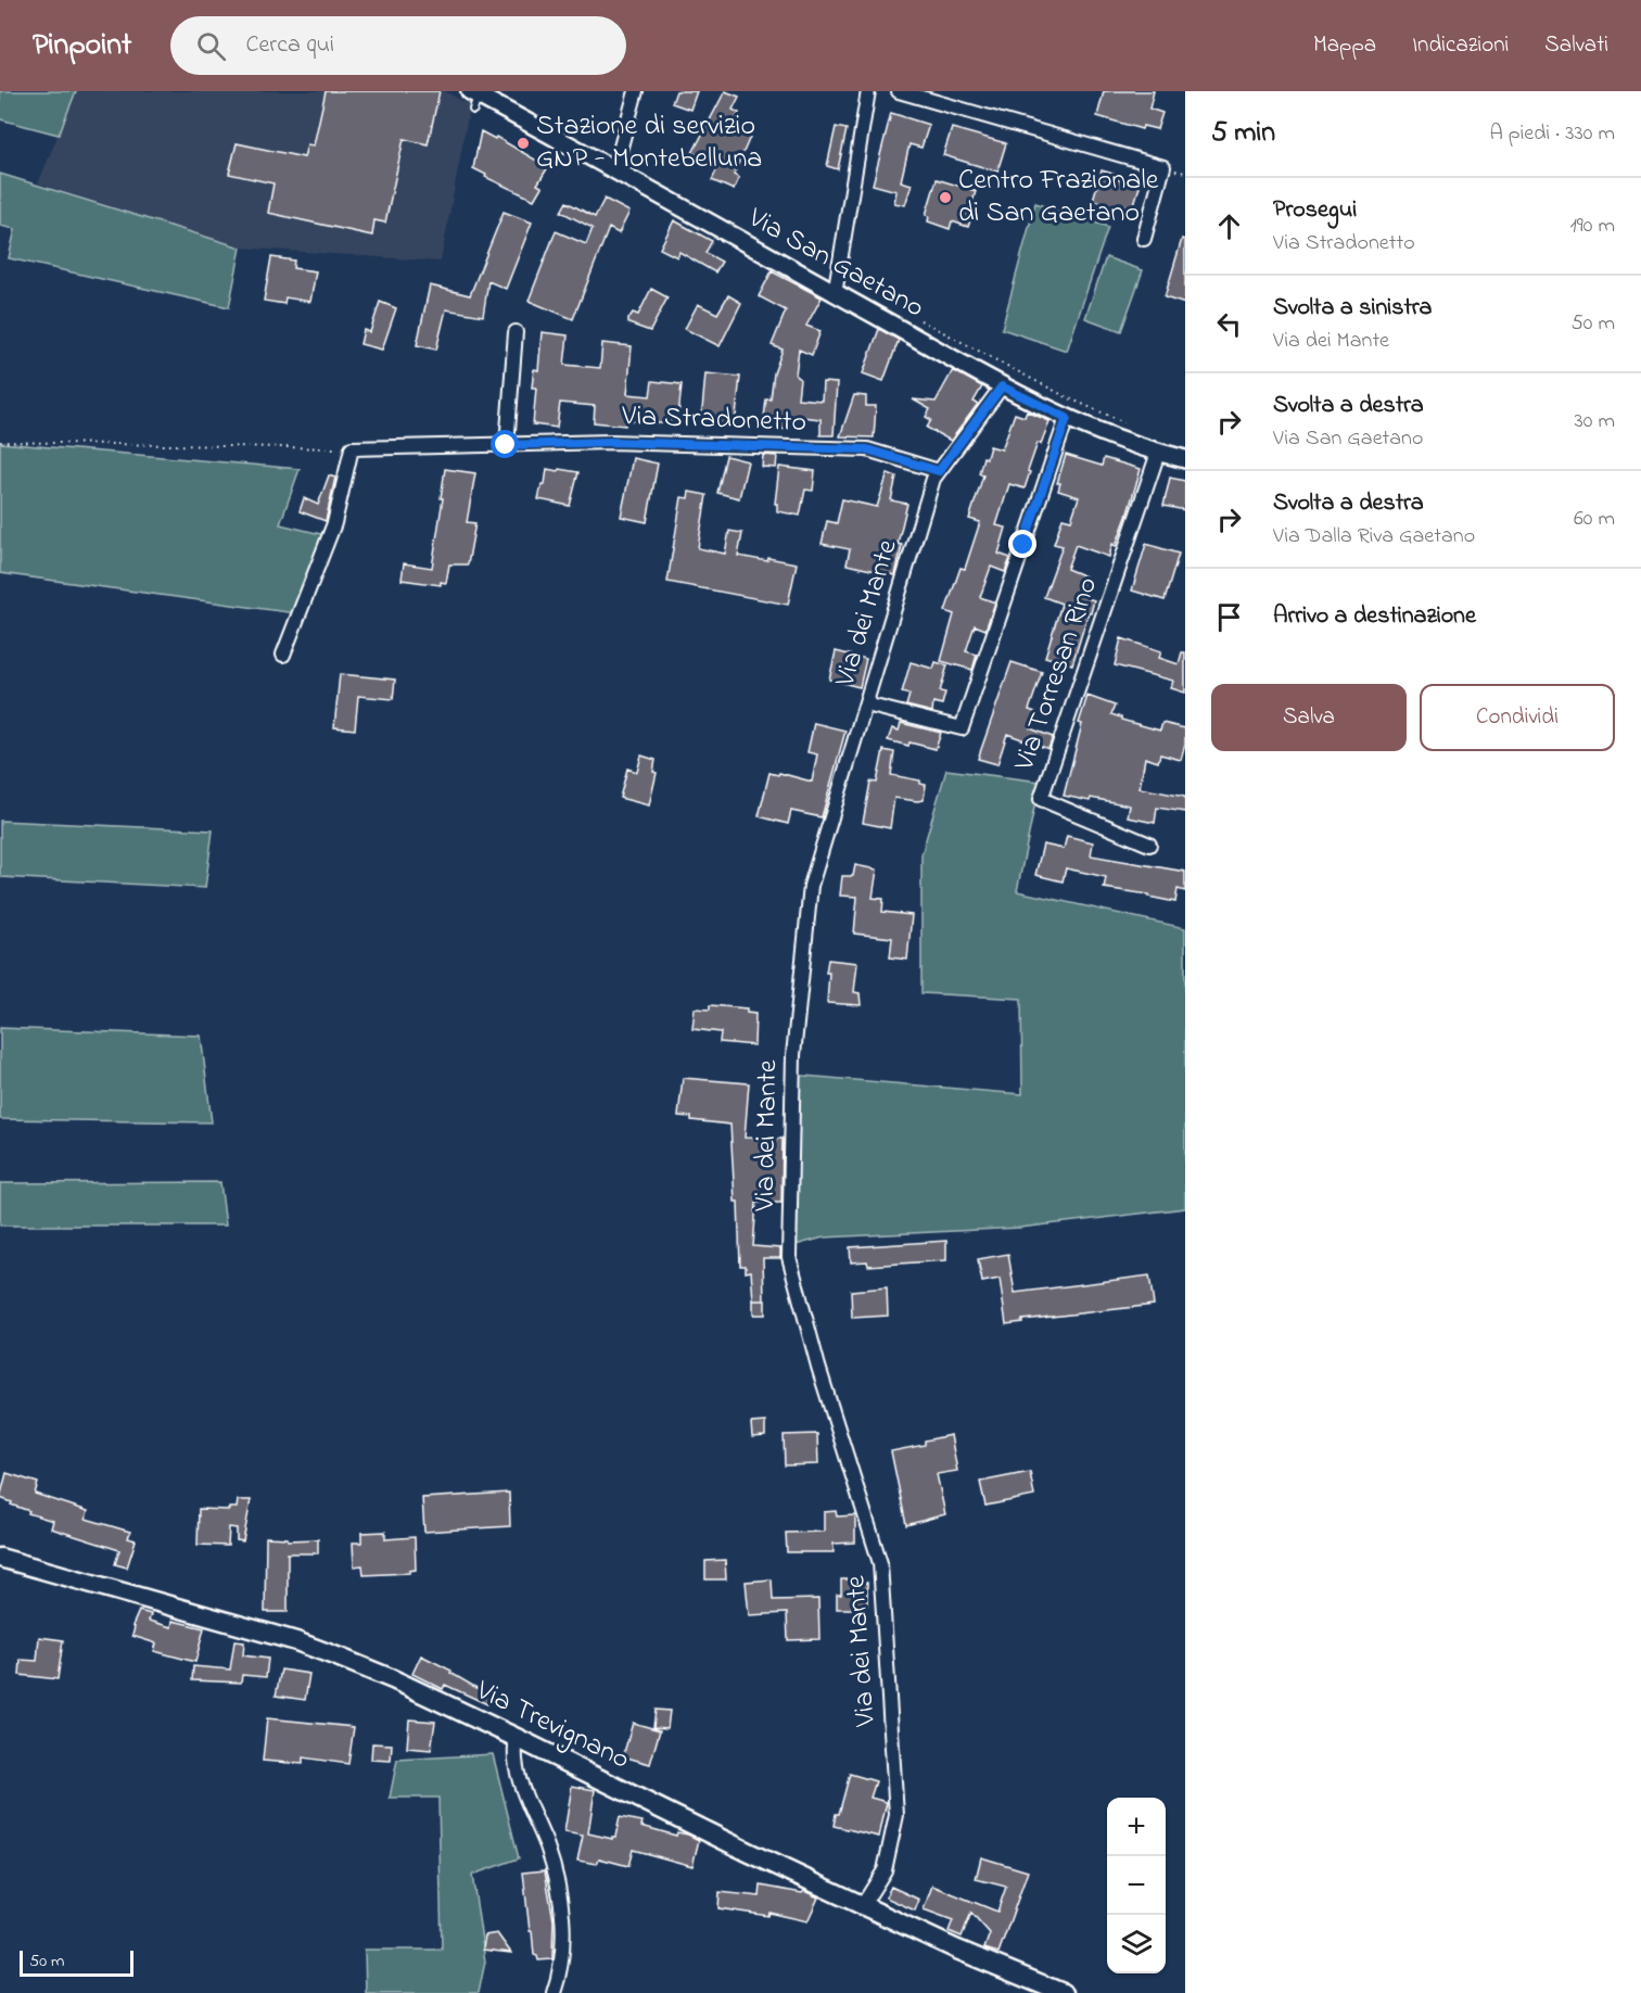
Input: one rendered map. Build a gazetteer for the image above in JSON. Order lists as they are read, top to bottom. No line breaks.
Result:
{"streets":{"main road":["Via Trevignano"],"street":["Via San Gaetano","Via Stradonetto","Via dei Mante","Via Torresan Rino"]},"crossings":[["Via San Gaetano","Via dei Mante"],["Via San Gaetano","Via Torresan Rino"],["Via Stradonetto","Via dei Mante"],["Via dei Mante","Via Trevignano"]],"places":["Stazione di servizio GNP - Montebelluna","Centro Frazionale di San Gaetano"],"scale_bar":"50 m","page":{"header":"Pinpoint","search":"Cerca qui","nav":["Mappa","Indicazioni","Salvati"],"heading":["5 min","A piedi · 330 m"],"list":[["Prosegui","Via Stradonetto","190 m"],["Svolta a sinistra","Via dei Mante","50 m"],["Svolta a destra","Via San Gaetano","30 m"],["Svolta a destra","Via Dalla Riva Gaetano","60 m"],"Arrivo a destinazione"],"buttons":["Salva","Condividi"],"map_buttons":["+","−"],"scale":"50 m"}}
